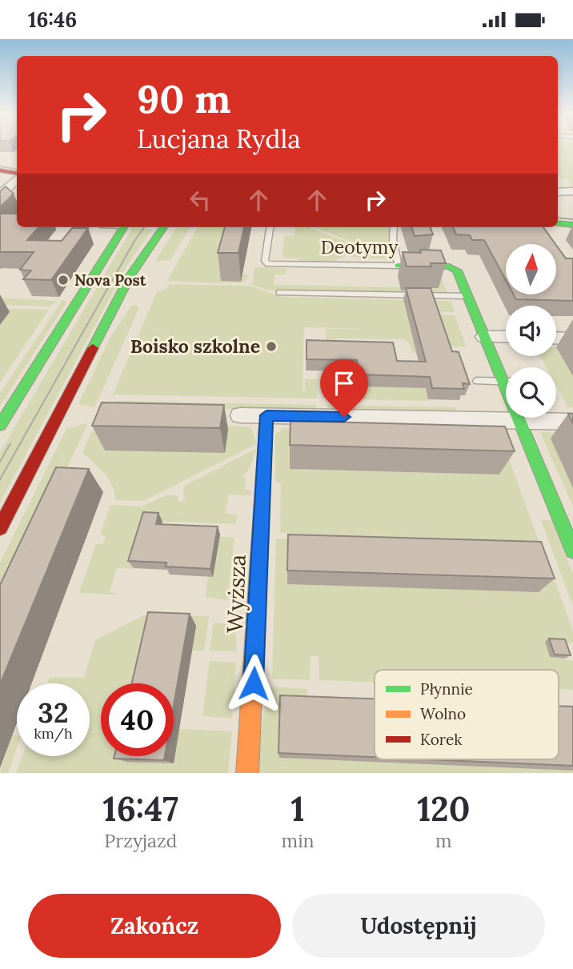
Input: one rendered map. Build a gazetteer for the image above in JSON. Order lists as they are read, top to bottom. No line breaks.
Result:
{"streets":{"main road":["Deotymy","Wyższa"]},"places":["Nova Post","Boisko szkolne"],"legend":["Płynnie","Wolno","Korek"],"north":"top","page":{"status":"16:46","turn":["90 m","Lucjana Rydla"],"speed":"32 km/h","limit":"40","eta":["16:47","Przyjazd","1","min","120","m"],"buttons":["Zakończ","Udostępnij"]}}
